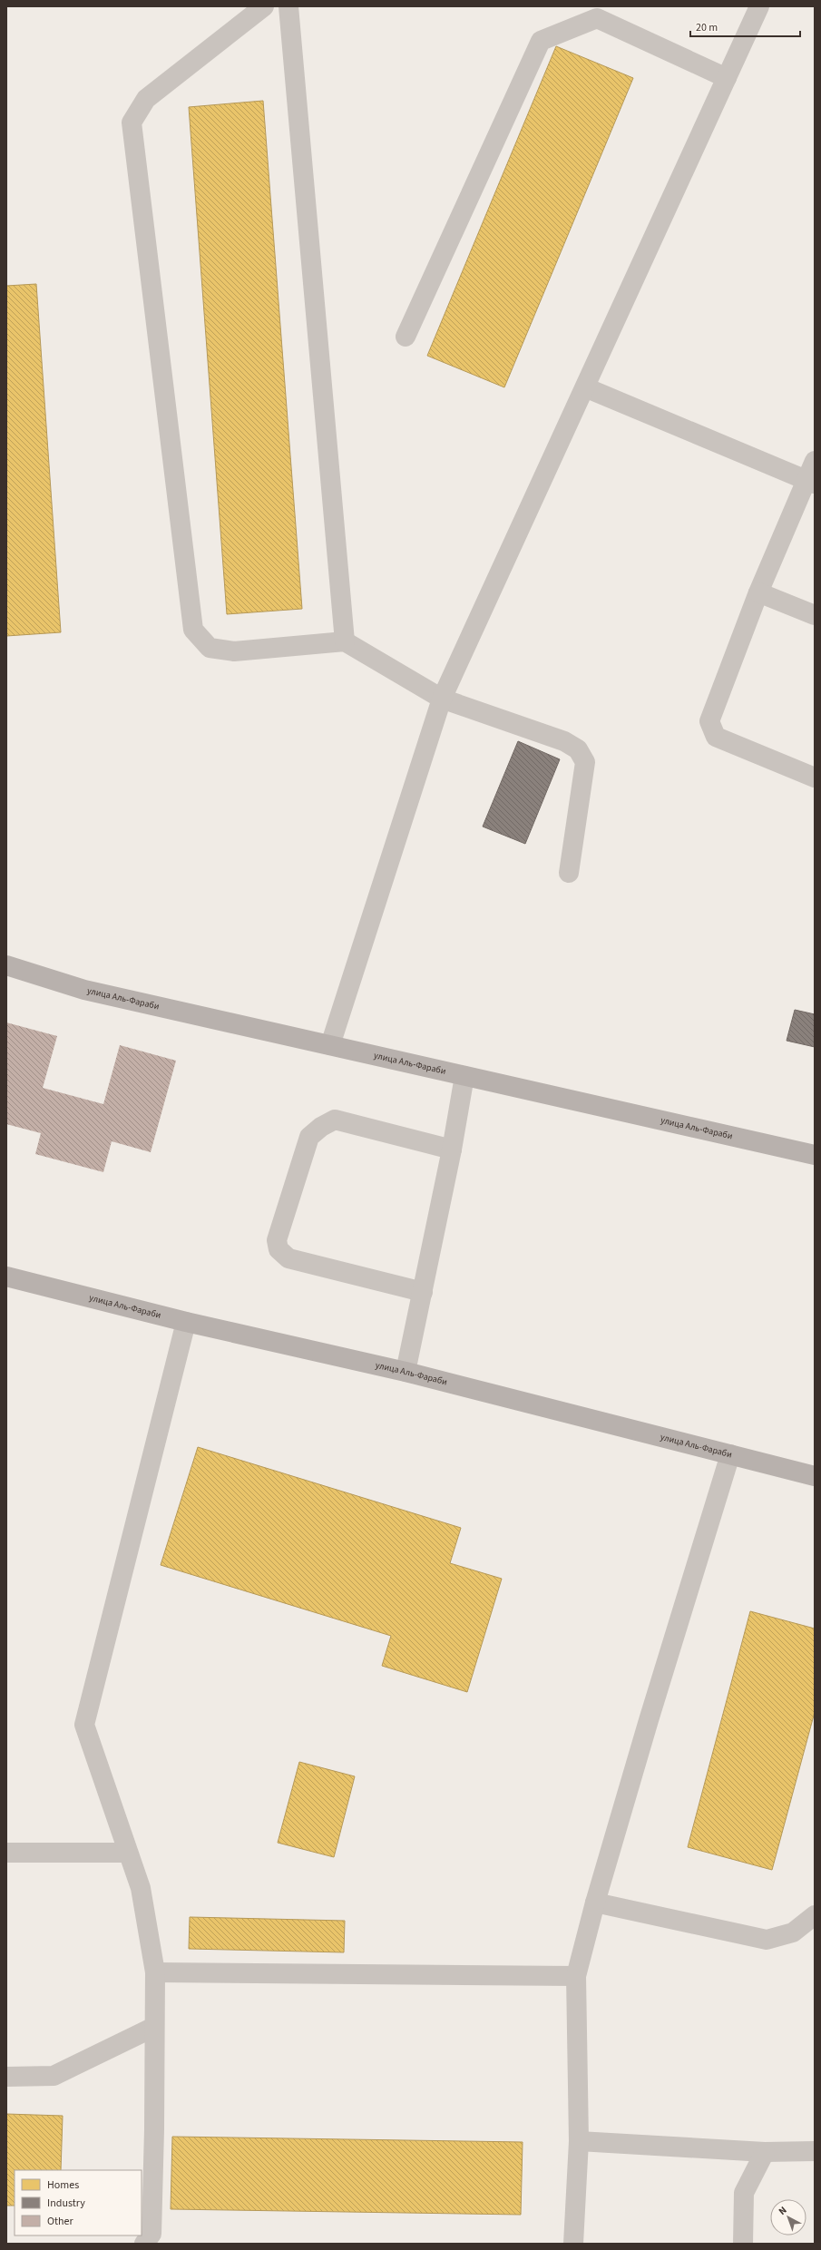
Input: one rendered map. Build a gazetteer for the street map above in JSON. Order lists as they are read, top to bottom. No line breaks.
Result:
{"streets":{"main road":["улица Аль-Фараби"]},"legend":["Homes","Industry","Other"],"scale_bar":"20 m","north":"top left"}
